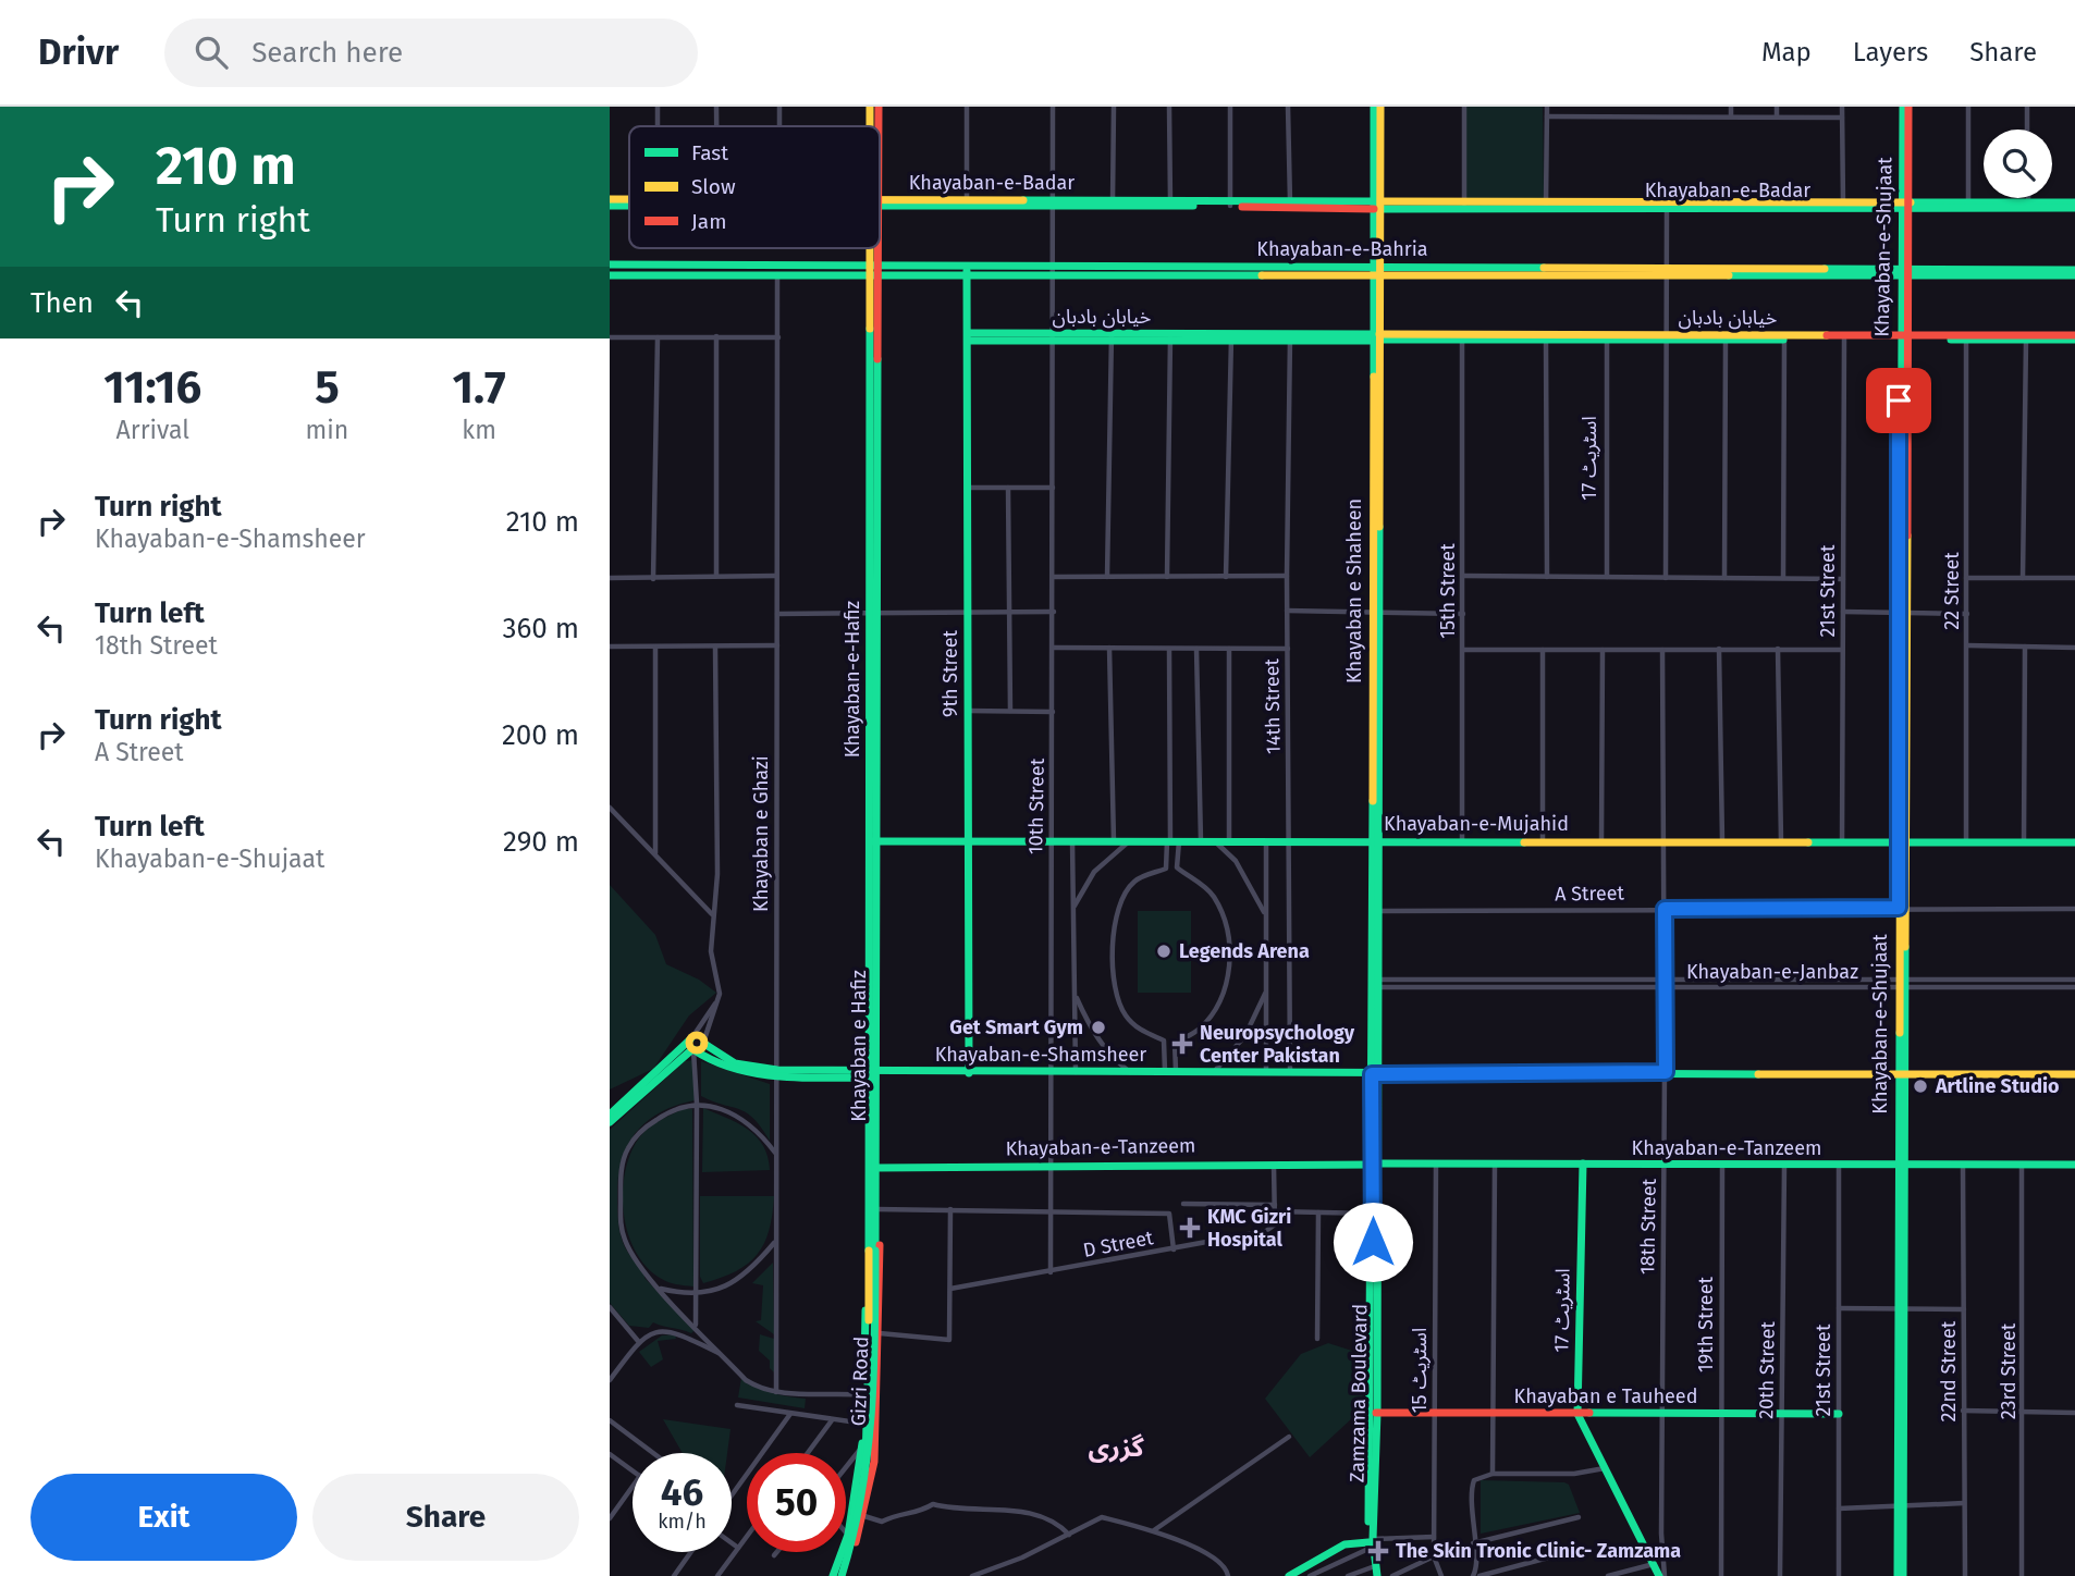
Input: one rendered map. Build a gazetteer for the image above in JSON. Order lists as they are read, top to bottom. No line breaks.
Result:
{"streets":{"main road":["Khayaban-e-Badar","Khayaban-e-Shujaat","Khayaban-e-Bahria","خیابان بادبان","اسٹریٹ 17","Khayaban e Shaheen","9th Street","Khayaban-e-Hafiz","Khayaban-e-Mujahid","Khayaban e Hafiz","Khayaban-e-Shamsheer","Khayaban-e-Tanzeem","Gizri Road","Zamzama Boulevard","Khayaban e Tauheed"],"street":["15th Street","21st Street","22 Street","14th Street","10th Street","Khayaban e Ghazi","A Street","Khayaban-e-Janbaz","18th Street","D Street","19th Street","اسٹریٹ 15","20th Street","22nd Street","23rd Street"]},"crossings":[["Khayaban-e-Badar","Khayaban-e-Shujaat"],["Khayaban-e-Badar","Khayaban e Shaheen"],["Khayaban-e-Badar","10th Street"],["Khayaban-e-Shujaat","Khayaban-e-Bahria"],["Khayaban-e-Shujaat","خیابان بادبان"],["Khayaban-e-Shujaat","Khayaban-e-Mujahid"],["Khayaban-e-Shujaat","A Street"],["Khayaban-e-Shujaat","Khayaban-e-Janbaz"],["Khayaban-e-Shujaat","Khayaban-e-Shamsheer"],["Khayaban-e-Shujaat","Khayaban-e-Tanzeem"],["Khayaban-e-Bahria","Khayaban e Shaheen"],["Khayaban-e-Bahria","9th Street"],["Khayaban-e-Bahria","Khayaban-e-Hafiz"],["Khayaban-e-Bahria","10th Street"],["Khayaban-e-Bahria","Khayaban e Ghazi"],["خیابان بادبان","اسٹریٹ 17"],["خیابان بادبان","Khayaban e Shaheen"],["خیابان بادبان","15th Street"],["خیابان بادبان","21st Street"],["خیابان بادبان","22 Street"],["خیابان بادبان","9th Street"],["خیابان بادبان","14th Street"],["خیابان بادبان","10th Street"],["اسٹریٹ 17","Khayaban-e-Tanzeem"],["اسٹریٹ 17","18th Street"],["اسٹریٹ 17","Khayaban e Tauheed"],["Khayaban e Shaheen","Khayaban-e-Mujahid"],["Khayaban e Shaheen","A Street"],["Khayaban e Shaheen","Khayaban-e-Janbaz"],["Khayaban e Shaheen","Khayaban-e-Shamsheer"],["Khayaban e Shaheen","Zamzama Boulevard"],["15th Street","Khayaban-e-Mujahid"],["21st Street","Khayaban-e-Mujahid"],["21st Street","Khayaban-e-Tanzeem"],["21st Street","Khayaban e Tauheed"],["22 Street","Khayaban-e-Mujahid"],["9th Street","Khayaban-e-Mujahid"],["9th Street","Khayaban-e-Shamsheer"],["Khayaban-e-Hafiz","Khayaban-e-Mujahid"],["Khayaban-e-Hafiz","Khayaban e Hafiz"],["14th Street","Khayaban-e-Mujahid"],["14th Street","Khayaban-e-Shamsheer"],["10th Street","Khayaban-e-Mujahid"],["10th Street","Khayaban-e-Shamsheer"],["10th Street","Khayaban-e-Tanzeem"],["10th Street","D Street"],["Khayaban-e-Mujahid","Khayaban e Hafiz"],["Khayaban-e-Mujahid","18th Street"],["Khayaban e Ghazi","Khayaban-e-Shamsheer"],["A Street","18th Street"],["Khayaban-e-Janbaz","18th Street"],["Khayaban e Hafiz","Khayaban-e-Shamsheer"],["Khayaban e Hafiz","Khayaban-e-Tanzeem"],["Khayaban e Hafiz","Gizri Road"],["Khayaban-e-Shamsheer","18th Street"],["Khayaban-e-Shamsheer","Zamzama Boulevard"],["Khayaban-e-Tanzeem","18th Street"],["Khayaban-e-Tanzeem","19th Street"],["Khayaban-e-Tanzeem","اسٹریٹ 15"],["Khayaban-e-Tanzeem","20th Street"],["Khayaban-e-Tanzeem","22nd Street"],["Khayaban-e-Tanzeem","23rd Street"],["Khayaban-e-Tanzeem","Zamzama Boulevard"],["18th Street","Khayaban e Tauheed"],["19th Street","Khayaban e Tauheed"],["اسٹریٹ 15","Khayaban e Tauheed"],["20th Street","Khayaban e Tauheed"],["Zamzama Boulevard","Khayaban e Tauheed"]],"districts":["گزری"],"places":{"other":["Legends Arena","Get Smart Gym","Artline Studio"],"health":["Neuropsychology Center Pakistan","KMC Gizri Hospital","The Skin Tronic Clinic- Zamzama"]},"legend":["Fast","Slow","Jam"],"page":{"header":"Drivr","search":"Search here","nav":["Map","Layers","Share"],"turn":["210 m","Turn right"],"then":"Then","eta":["11:16","Arrival","5","min","1.7","km"],"list":[{"name":"Turn right","note":"Khayaban-e-Shamsheer","value":"210 m"},{"name":"Turn left","note":"18th Street","value":"360 m"},{"name":"Turn right","note":"A Street","value":"200 m"},{"name":"Turn left","note":"Khayaban-e-Shujaat","value":"290 m"}],"speed":"46 km/h","limit":"50","buttons":["Exit","Share"]}}
